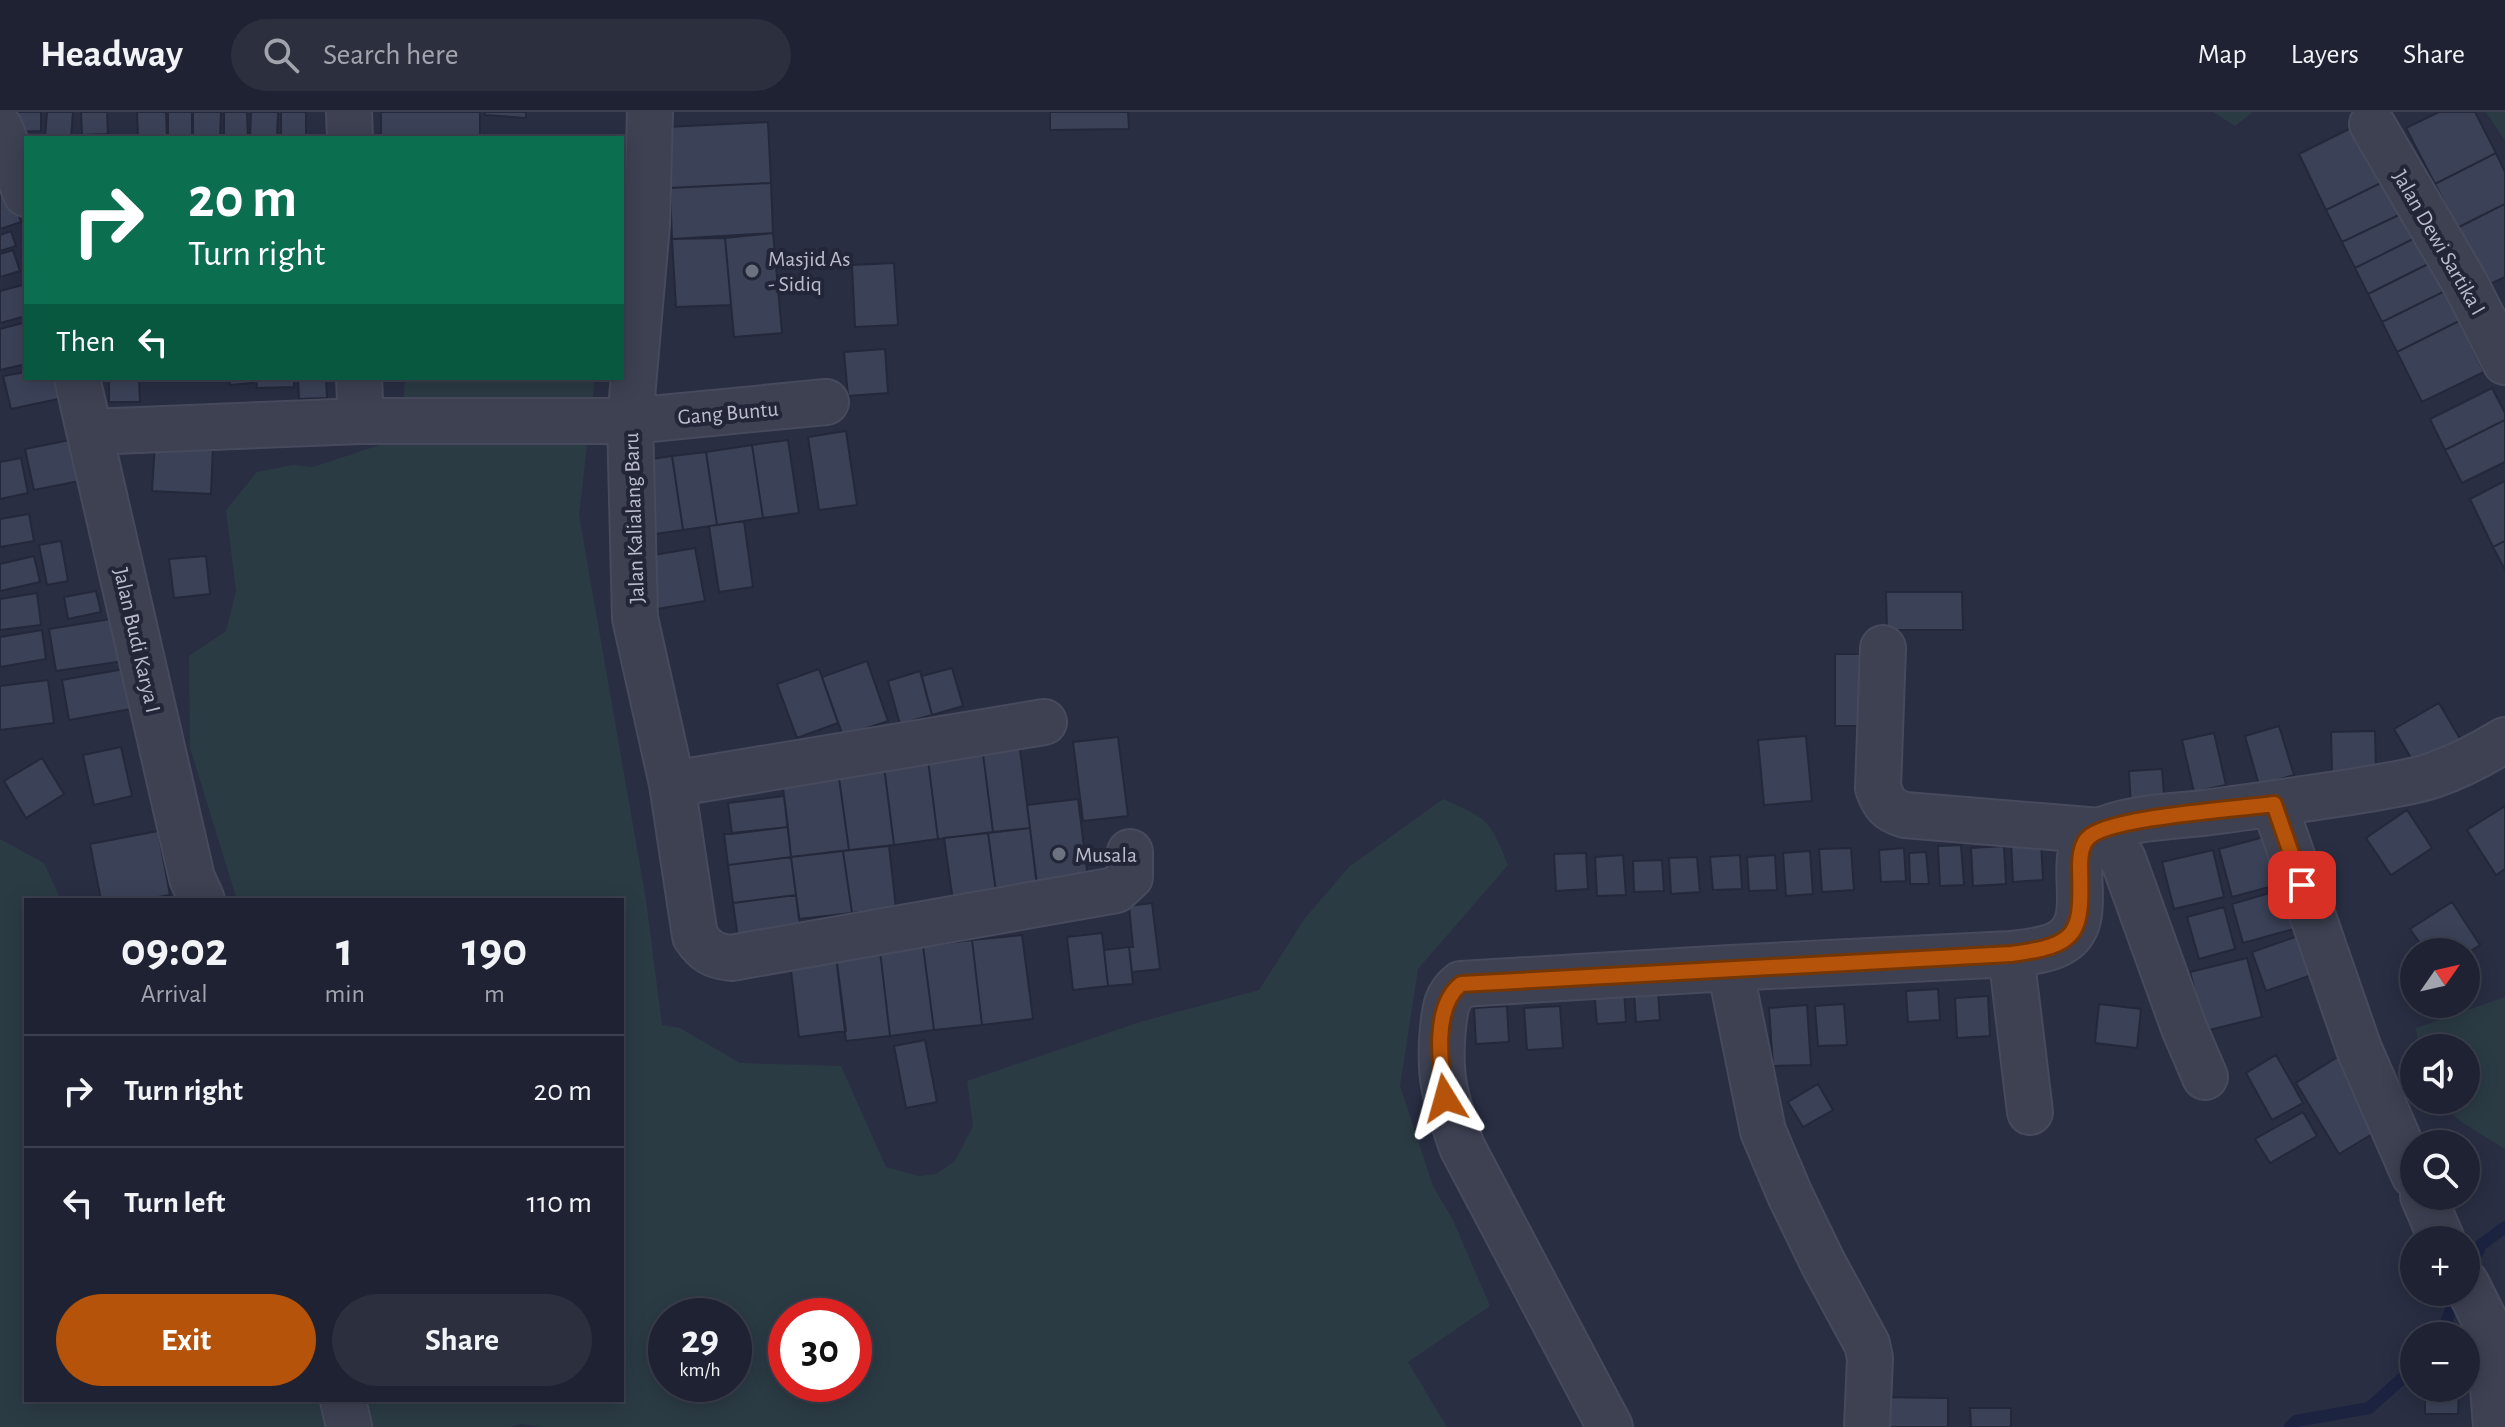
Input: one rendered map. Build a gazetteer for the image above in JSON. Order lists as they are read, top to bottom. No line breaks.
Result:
{"streets":{"street":["Jalan Dewi Sartika I","Gang Buntu","Jalan Kalialang Baru","Jalan Budi Karya I"]},"crossings":[["Gang Buntu","Jalan Kalialang Baru"],["Jalan Kalialang Baru","Jalan Budi Karya I"]],"places":["Masjid As - Sidiq","Musala"],"north":"top right","page":{"header":"Headway","search":"Search here","nav":["Map","Layers","Share"],"turn":["20 m","Turn right"],"then":"Then","eta":["09:02","Arrival","1","min","190","m"],"map_buttons":["+","−"],"list":[{"name":"Turn right","value":"20 m"},{"name":"Turn left","value":"110 m"}],"buttons":["Exit","Share"],"speed":"29 km/h","limit":"30"}}
